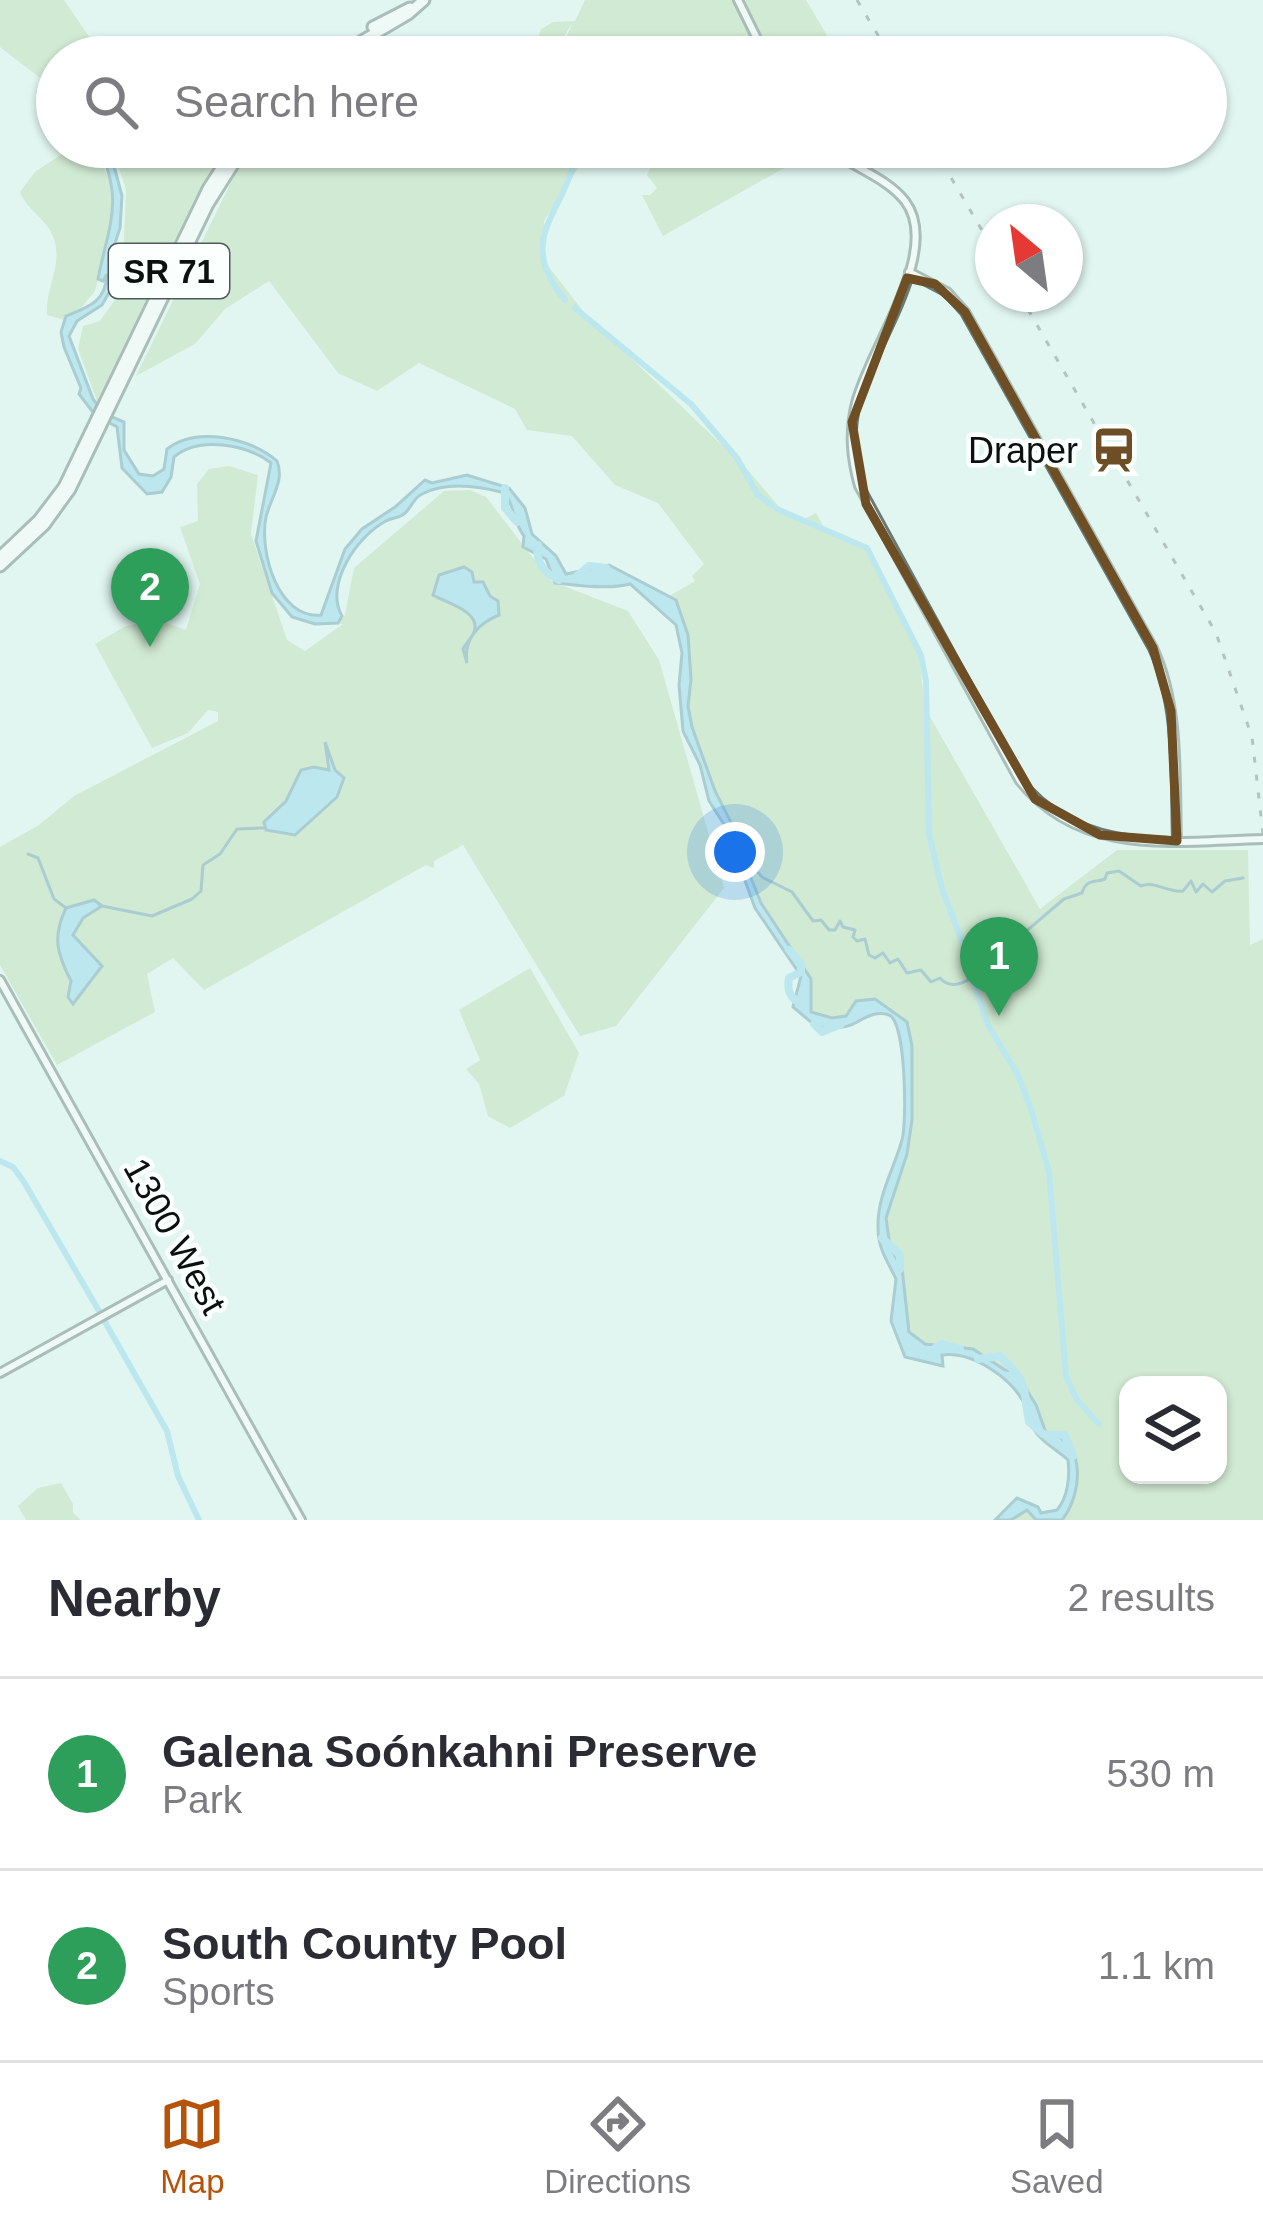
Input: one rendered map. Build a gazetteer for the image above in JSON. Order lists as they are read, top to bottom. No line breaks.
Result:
{"streets":{"main road":["SR 71"],"street":["1300 West"]},"places":{"station":["Draper"]},"north":"top left","page":{"search":"Search here","pins":["2","1"],"heading":["Nearby","2 results"],"list":[{"mark":"1","name":"Galena Soónkahni Preserve","note":"Park","value":"530 m"},{"mark":"2","name":"South County Pool","note":"Sports","value":"1.1 km"}],"nav":["Map","Directions","Saved"]}}
